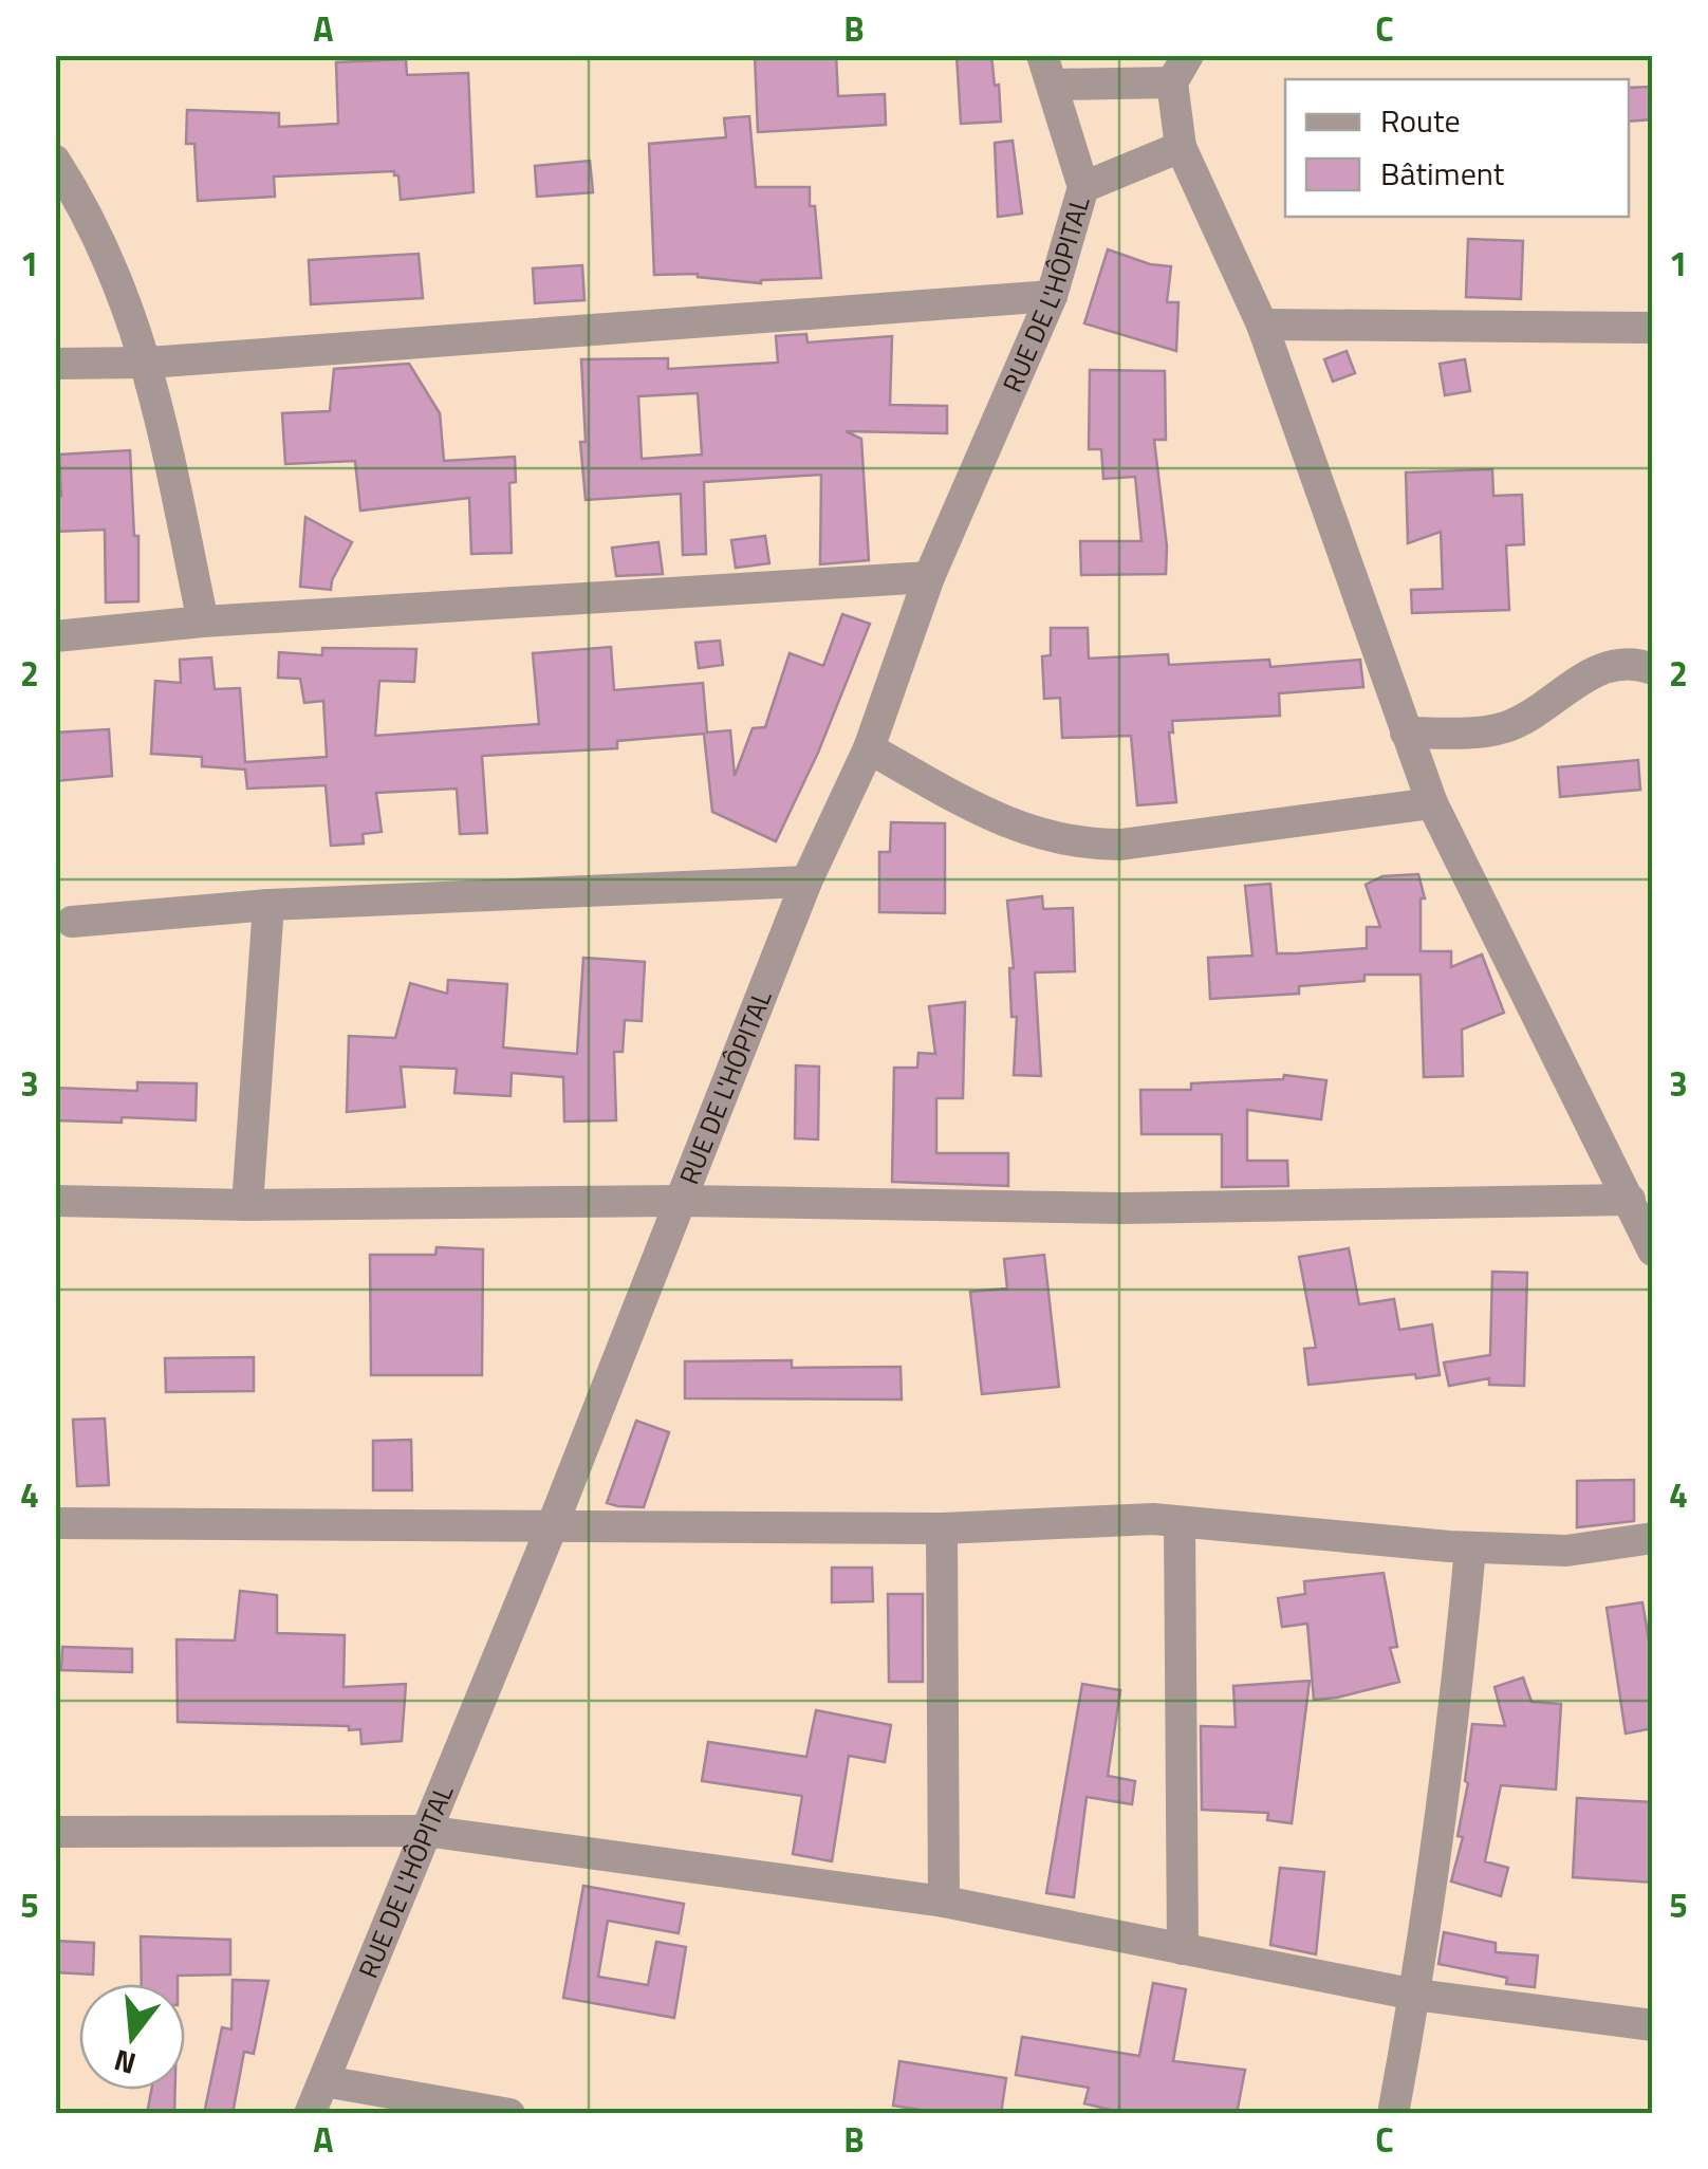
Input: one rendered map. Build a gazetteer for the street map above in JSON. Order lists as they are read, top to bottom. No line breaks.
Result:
{"streets":{"street":["RUE DE L'HÔPITAL"]},"legend":["Route","Bâtiment"],"north":"bottom","grid":{"columns":["A","B","C"],"rows":["1","2","3","4","5"]}}
